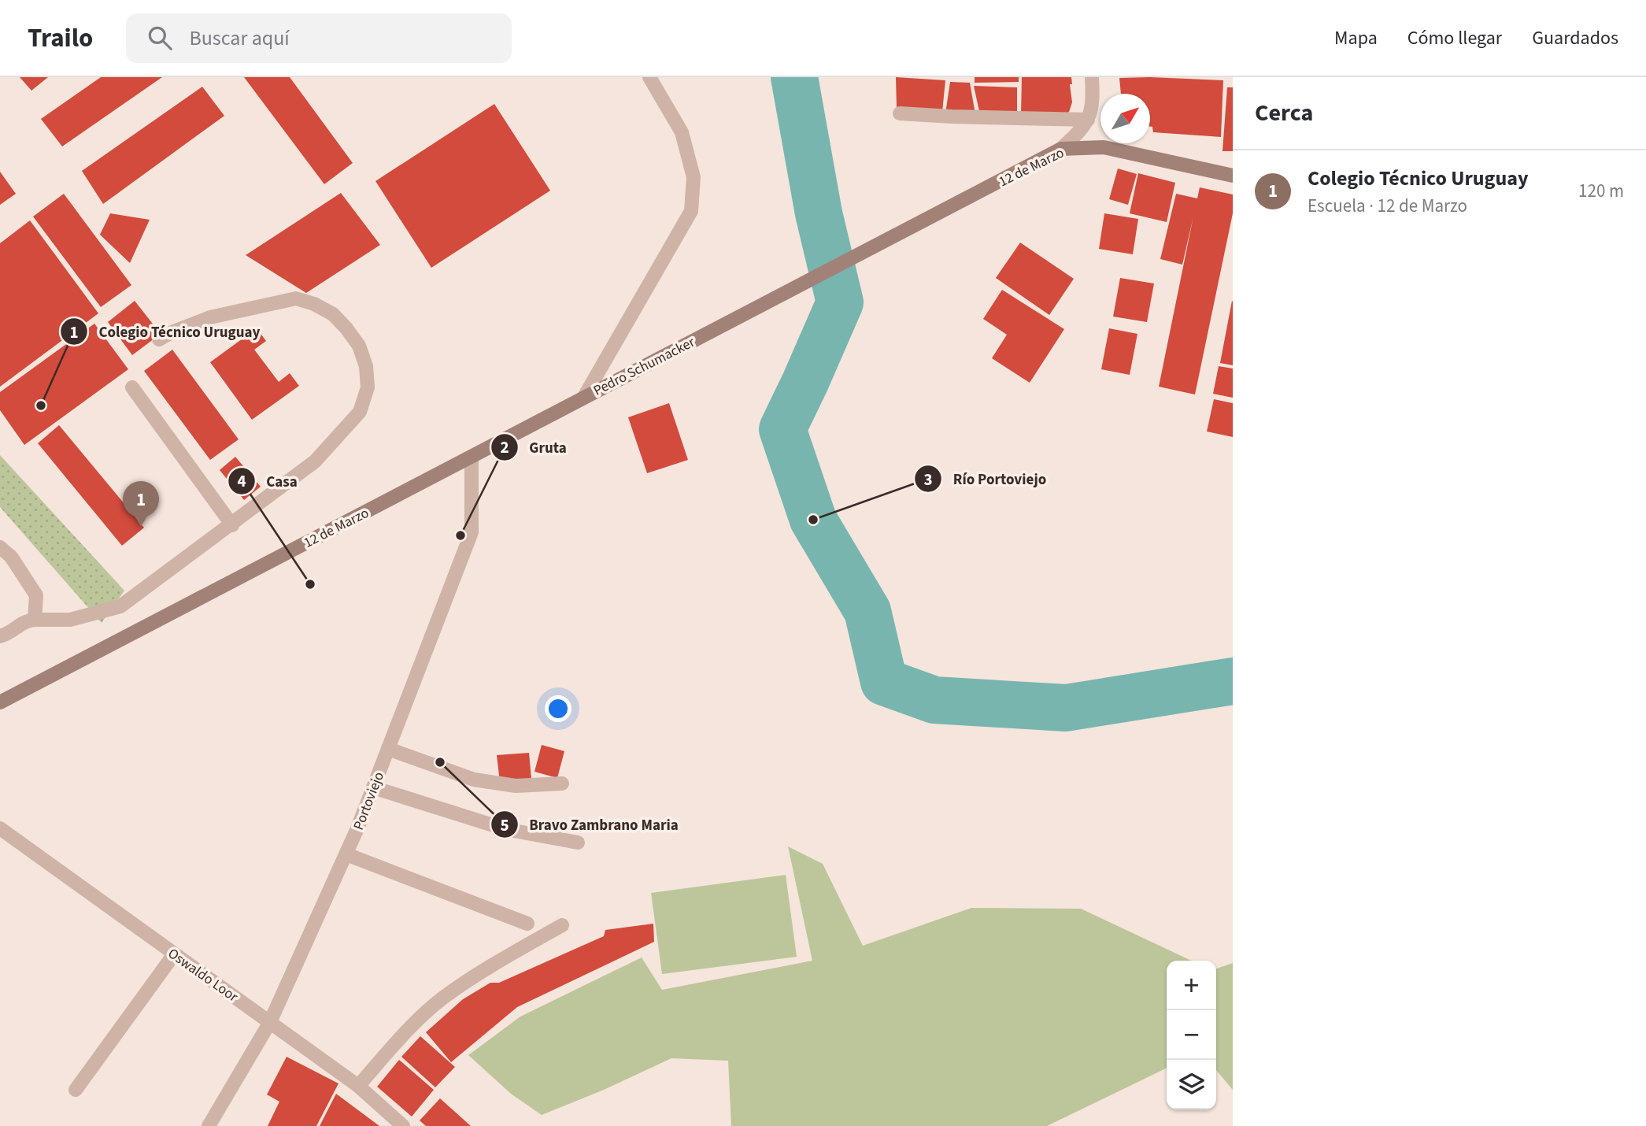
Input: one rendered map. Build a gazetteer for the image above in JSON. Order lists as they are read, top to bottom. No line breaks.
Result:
{"streets":{"street":["12 de Marzo","Pedro Schumacker","Portoviejo","Oswaldo Loor"]},"crossings":[["12 de Marzo","Pedro Schumacker"],["12 de Marzo","Portoviejo"],["Portoviejo","Oswaldo Loor"]],"places":["Colegio Técnico Uruguay","Río Portoviejo","Gruta","Casa","Bravo Zambrano Maria"],"north":"top right","page":{"header":"Trailo","search":"Buscar aquí","nav":["Mapa","Cómo llegar","Guardados"],"heading":"Cerca","list":[{"mark":"1","name":"Colegio Técnico Uruguay","note":"Escuela · 12 de Marzo","value":"120 m"}],"pins":"1","map_buttons":["+","−"]}}
